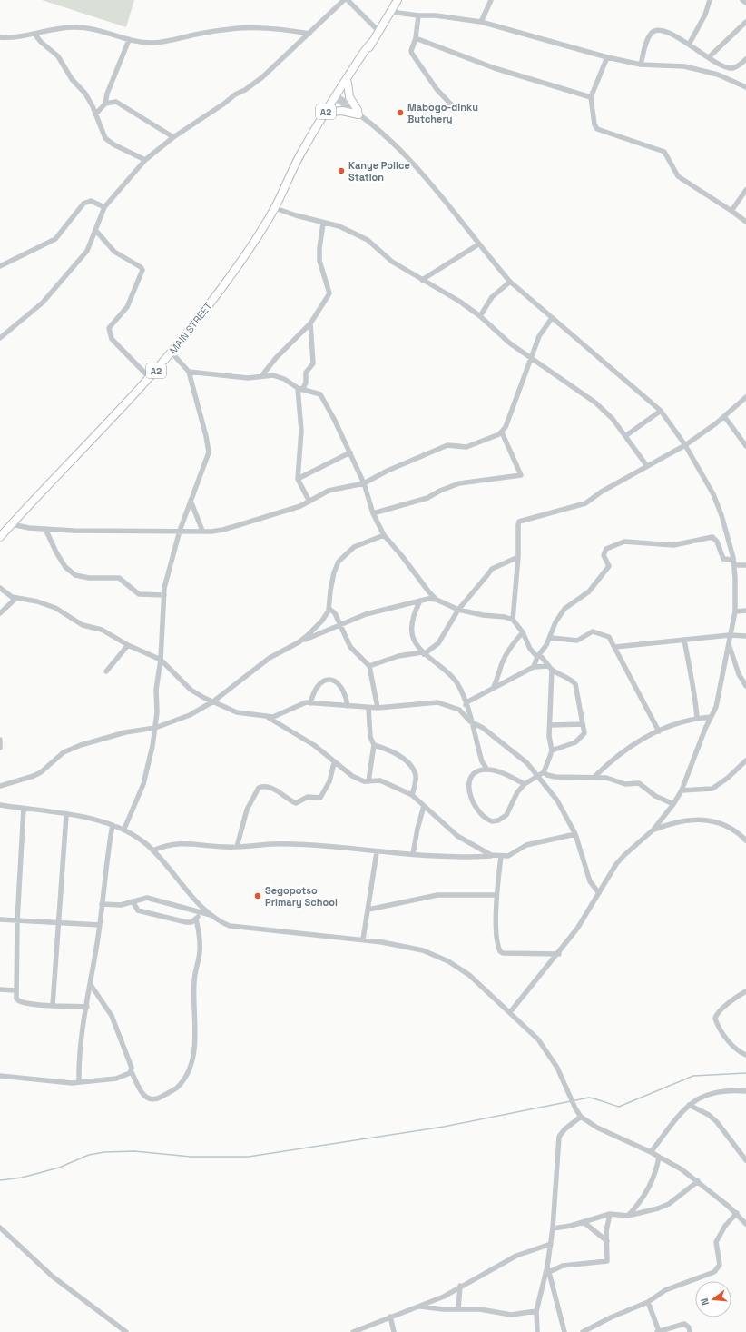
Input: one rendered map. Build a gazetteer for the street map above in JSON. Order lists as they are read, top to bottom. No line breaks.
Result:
{"streets":{"highway":["A2","MAIN STREET"]},"places":["Mabogo-dinku Butchery","Kanye Police Station","Segopotso Primary School"],"north":"left"}
